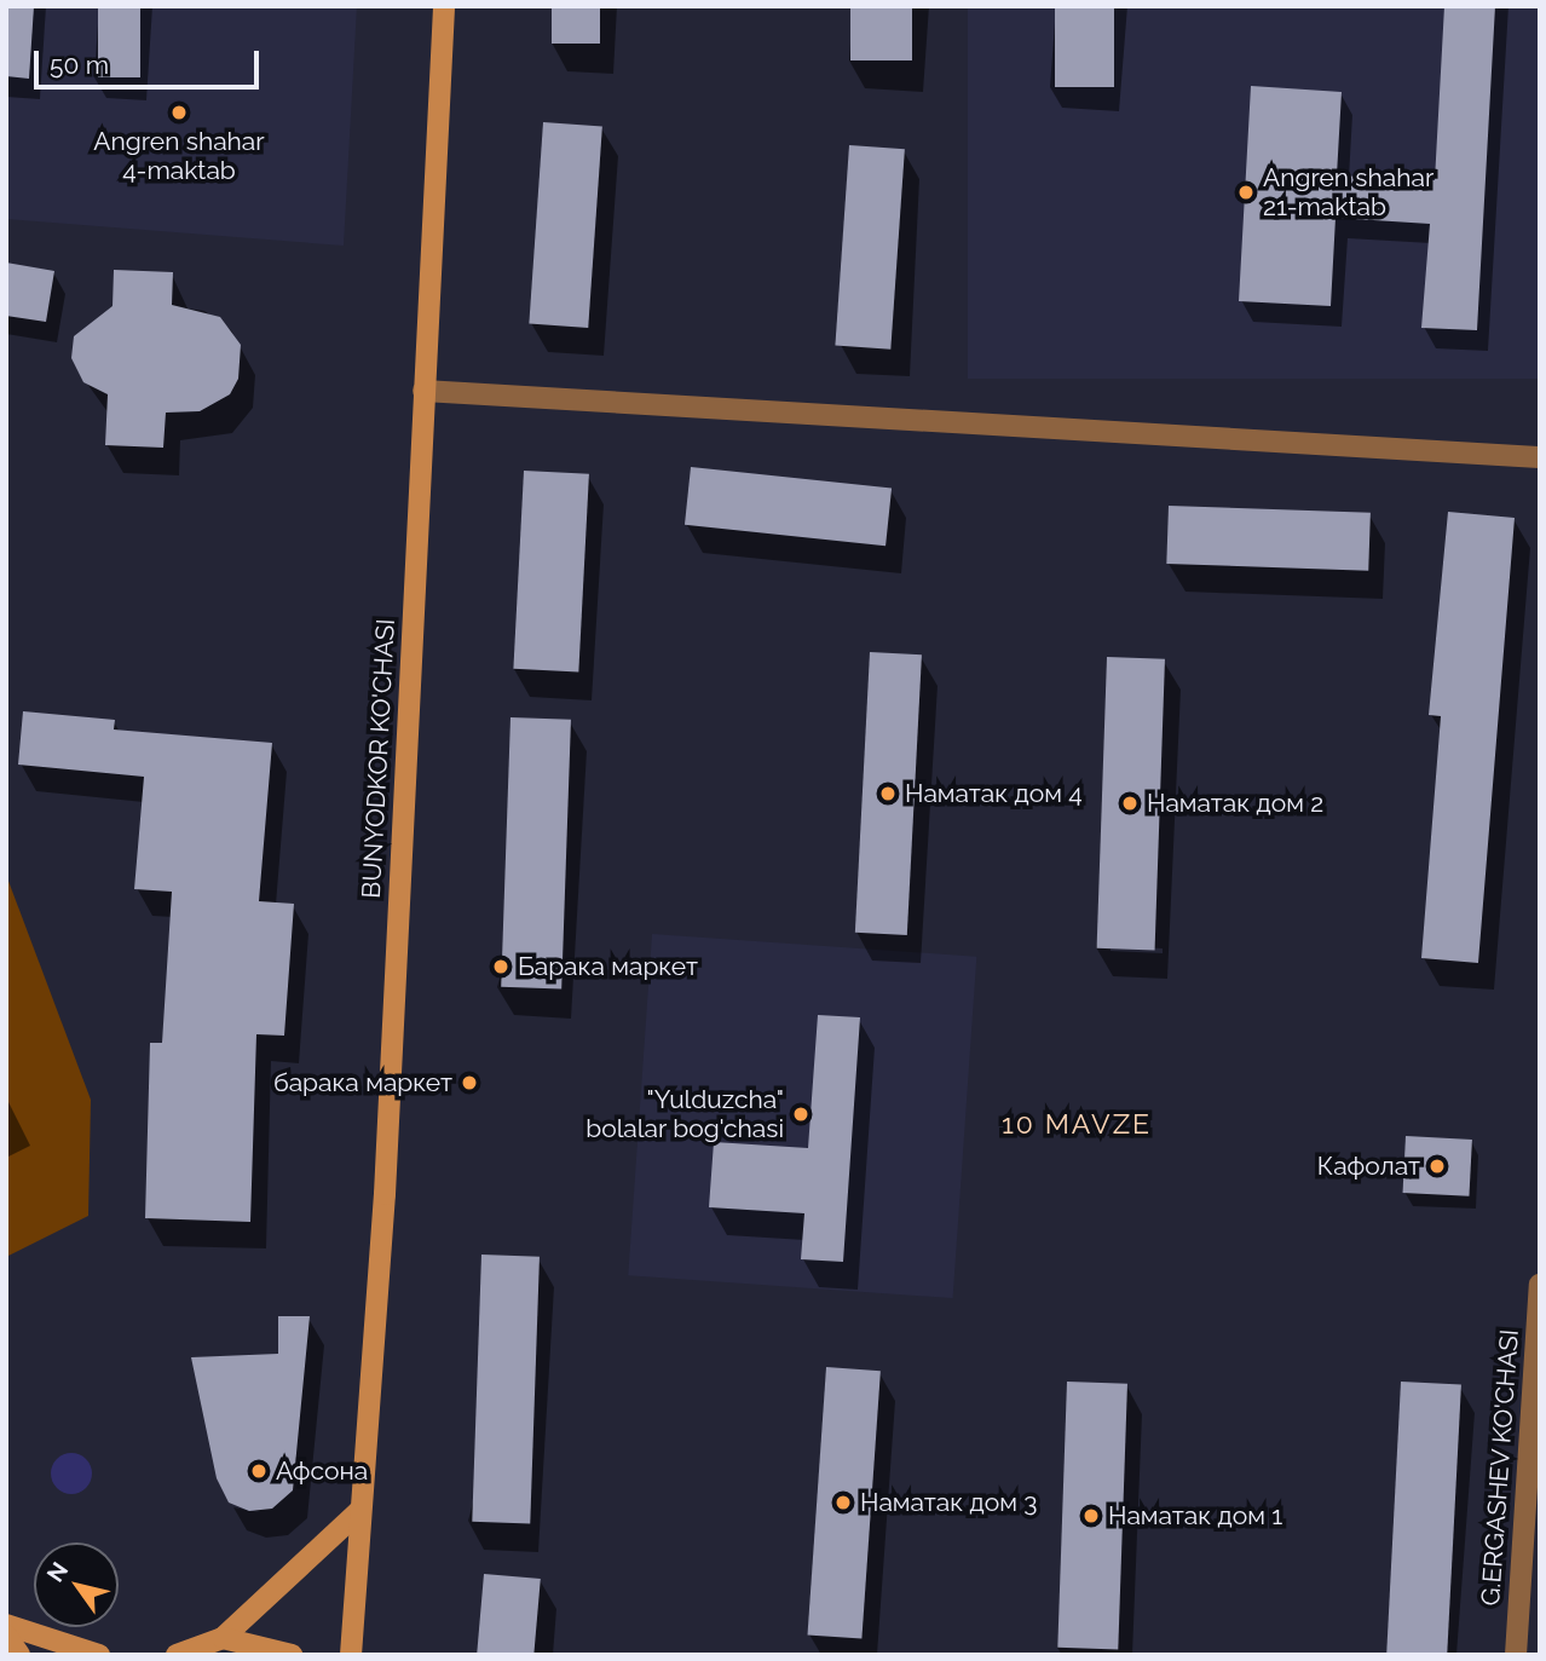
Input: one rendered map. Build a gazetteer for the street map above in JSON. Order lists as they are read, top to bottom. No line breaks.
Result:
{"streets":{"main road":["BUNYODKOR KO'CHASI"],"street":["G.ERGASHEV KO'CHASI"]},"districts":["10 MAVZE"],"places":["Angren shahar 4-maktab","Angren shahar 21-maktab","Наматак дом 4","Наматак дом 2","Барака маркет","барака маркет","\"Yulduzcha\" bolalar bog'chasi","Кафолат","Афсона","Наматак дом 3","Наматак дом 1"],"scale_bar":"50 m","north":"top left"}
